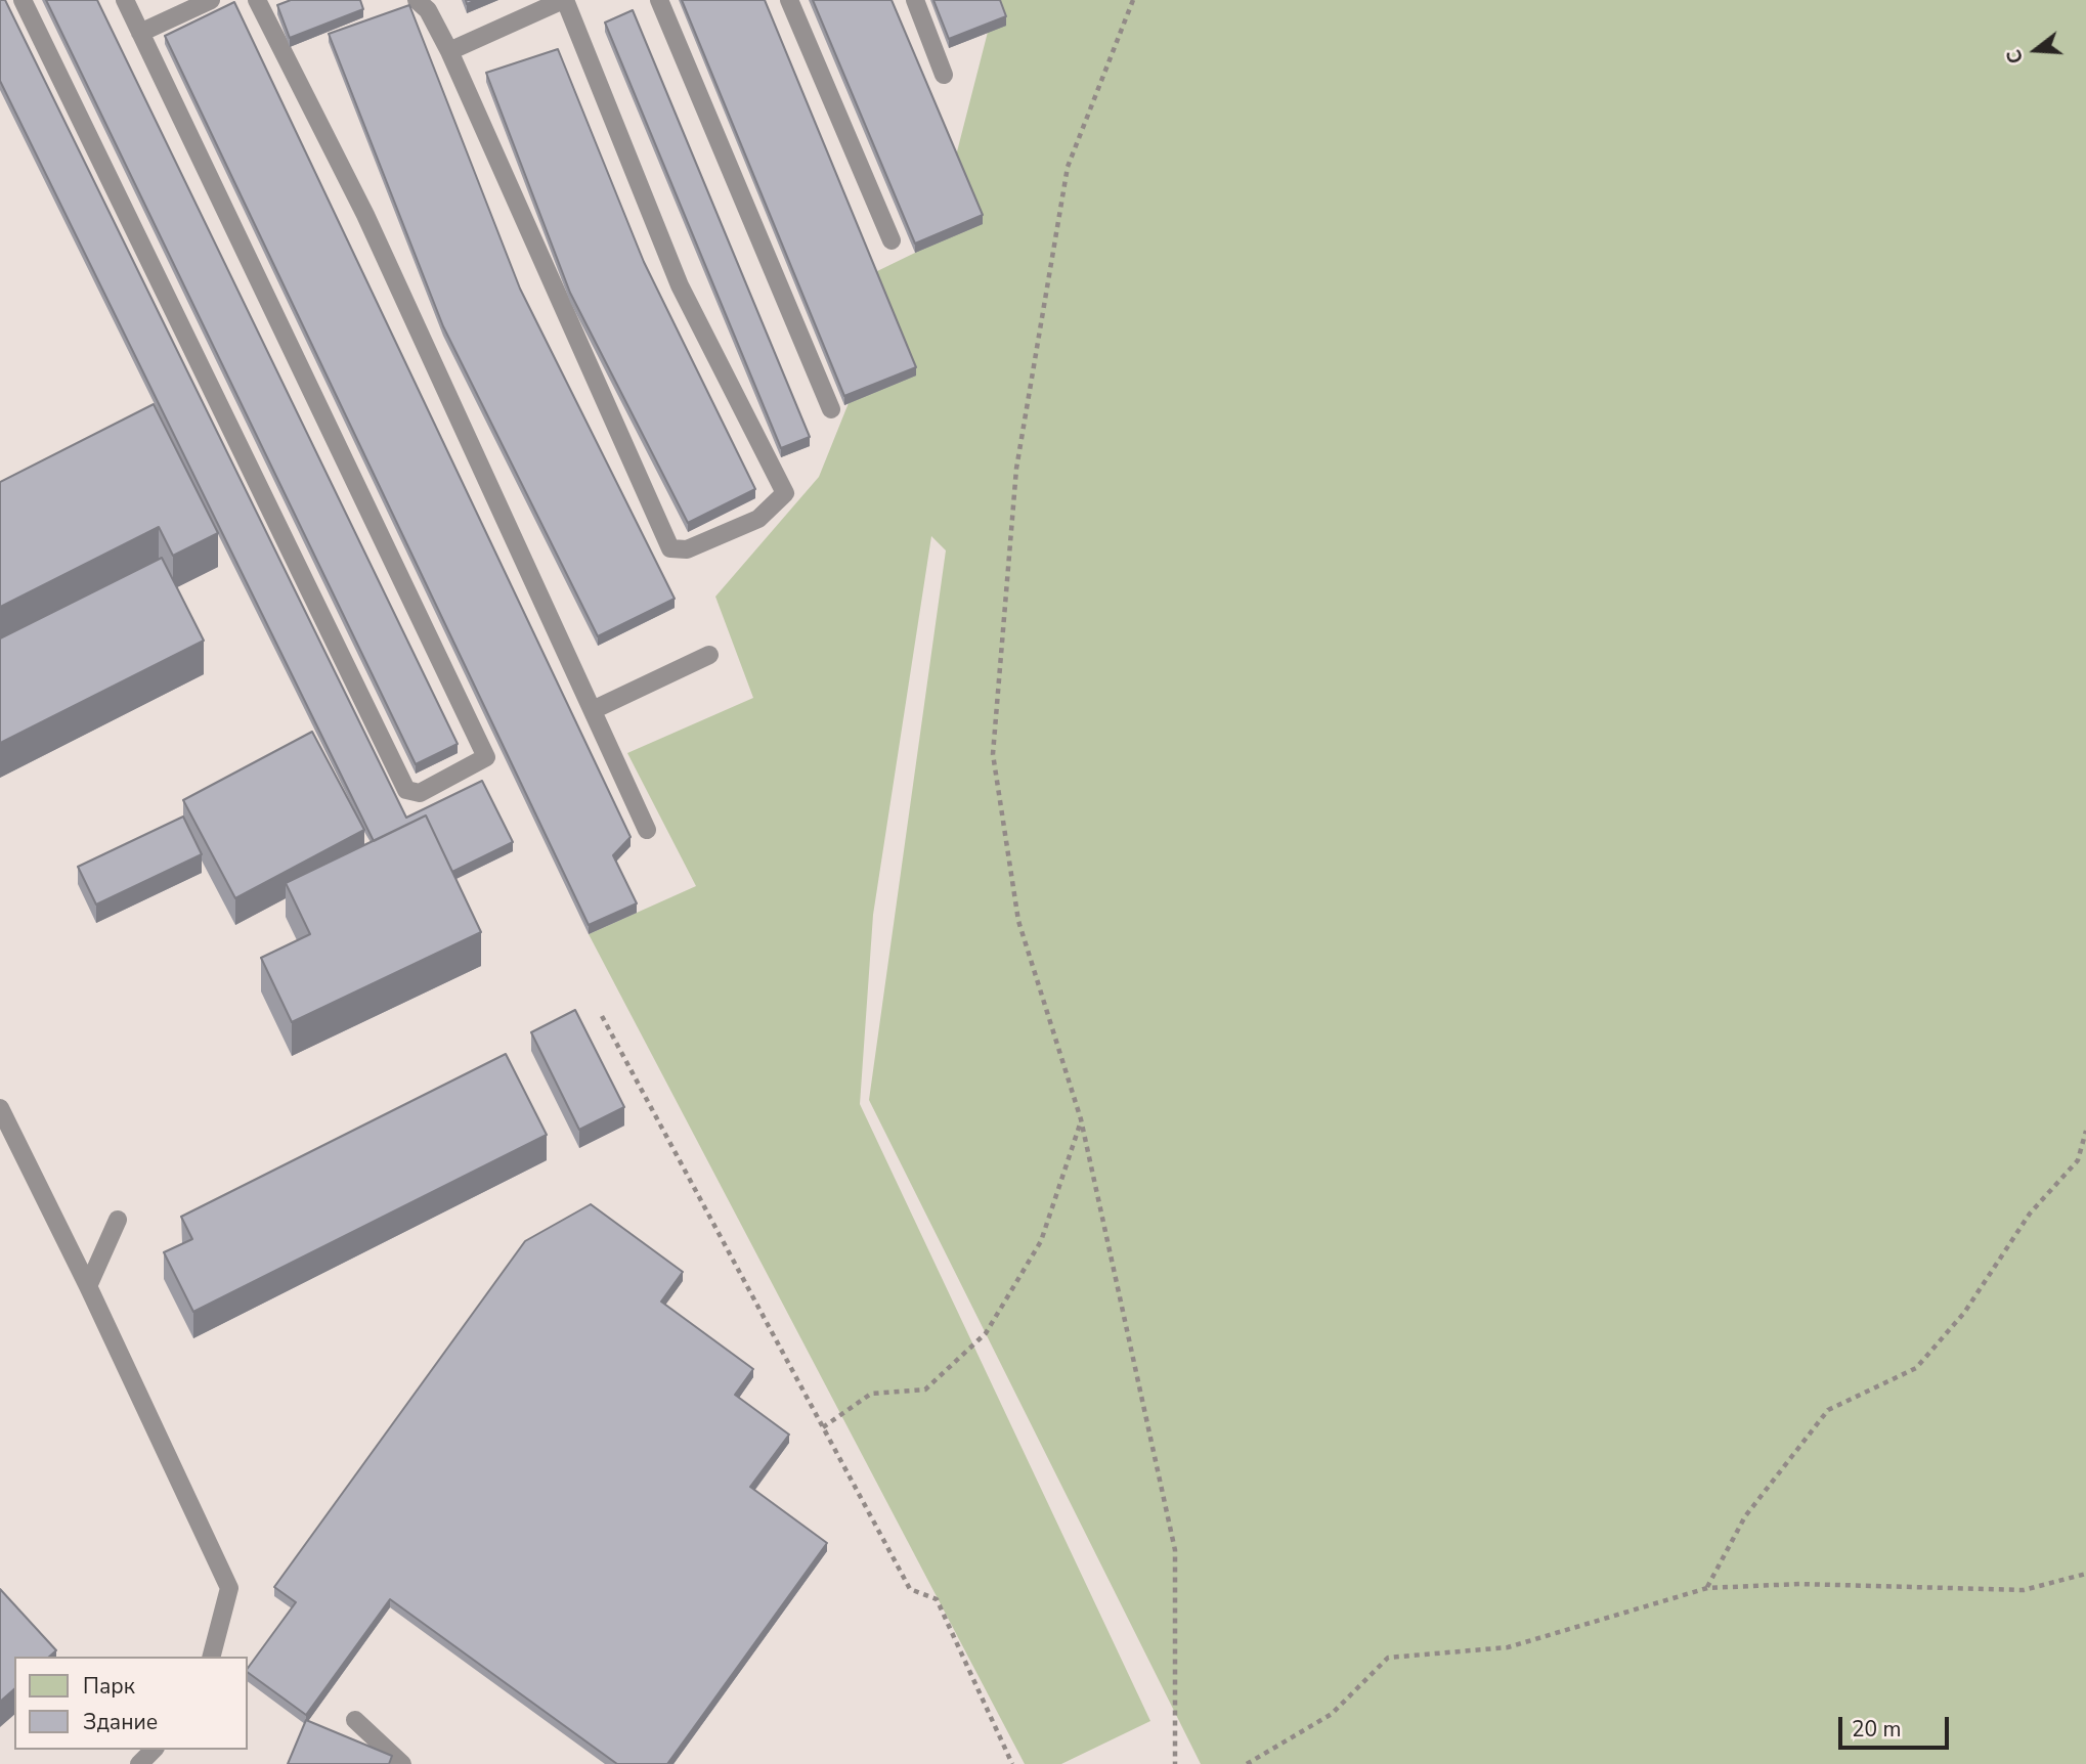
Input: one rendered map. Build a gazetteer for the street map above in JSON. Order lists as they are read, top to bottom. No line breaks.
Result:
{"legend":["Парк","Здание"],"scale_bar":"20 m","north":"left"}
